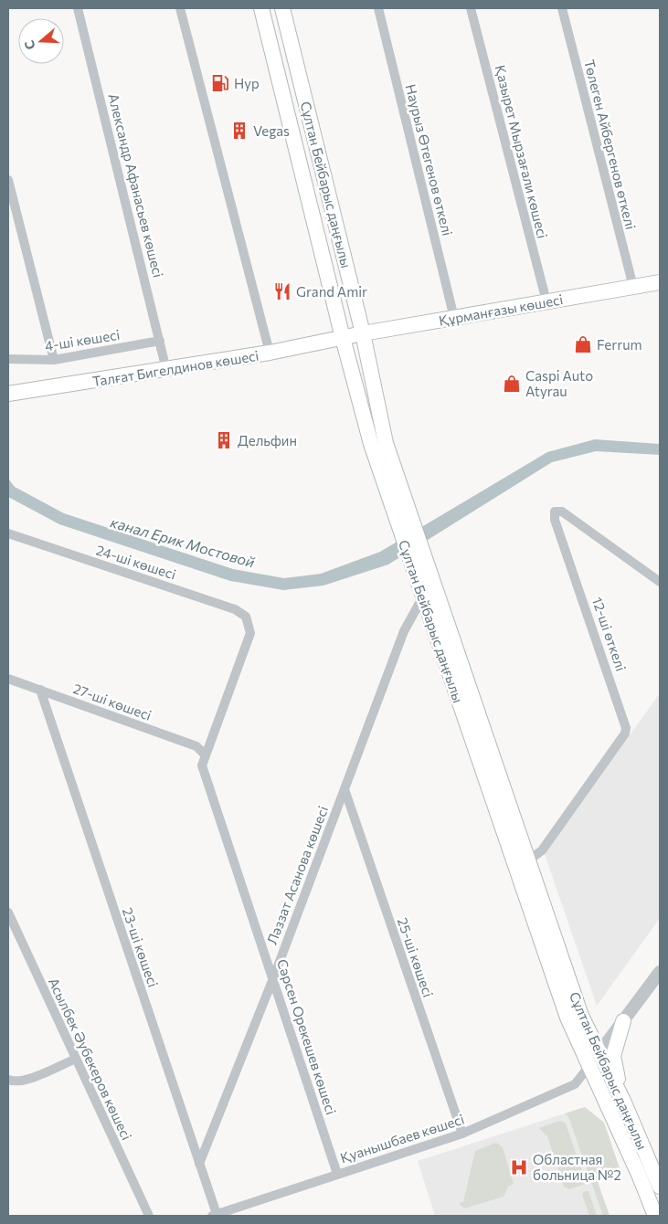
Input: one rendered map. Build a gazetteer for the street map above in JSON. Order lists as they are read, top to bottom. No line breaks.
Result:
{"streets":{"main road":["Сұлтан Бейбарыс даңғылы","Құрманғазы көшесі","Талғат Бигелдинов көшесі"],"street":["Төлеген Айбергенов өткелі","Қазырет Мырзағали көшесі","Наурыз Өтегенов өткелі","Александр Афанасьев көшесі","4-ші көшесі","24-ші көшесі","12-ші өткелі","27-ші көшесі","Ләззат Асанова көшесі","23-ші көшесі","25-ші көшесі","Сәрсен Орекешев көшесі","Асылбек Әубекеров көшесі","Қуанышбаев көшесі"]},"crossings":[["Төлеген Айбергенов өткелі","Құрманғазы көшесі"],["Қазырет Мырзағали көшесі","Құрманғазы көшесі"],["Наурыз Өтегенов өткелі","Құрманғазы көшесі"],["Сұлтан Бейбарыс даңғылы","Құрманғазы көшесі"],["Сұлтан Бейбарыс даңғылы","Талғат Бигелдинов көшесі"],["Сұлтан Бейбарыс даңғылы","12-ші өткелі"],["Сұлтан Бейбарыс даңғылы","Ләззат Асанова көшесі"],["Сұлтан Бейбарыс даңғылы","Қуанышбаев көшесі"],["Александр Афанасьев көшесі","4-ші көшесі"],["Александр Афанасьев көшесі","Талғат Бигелдинов көшесі"],["Құрманғазы көшесі","Талғат Бигелдинов көшесі"],["24-ші көшесі","Сәрсен Орекешев көшесі"],["27-ші көшесі","23-ші көшесі"],["27-ші көшесі","Сәрсен Орекешев көшесі"],["Ләззат Асанова көшесі","23-ші көшесі"],["Ләззат Асанова көшесі","25-ші көшесі"],["Ләззат Асанова көшесі","Сәрсен Орекешев көшесі"],["23-ші көшесі","Қуанышбаев көшесі"],["25-ші көшесі","Қуанышбаев көшесі"],["Сәрсен Орекешев көшесі","Қуанышбаев көшесі"]],"water":["канал Ерик Мостовой"],"places":{"fuel station":["Нур"],"building":["Vegas","Дельфин"],"restaurant":["Grand Amir"],"shop":["Ferrum","Caspi Auto Atyrau"],"hospital":["Областная больница №2"]},"north":"left"}
